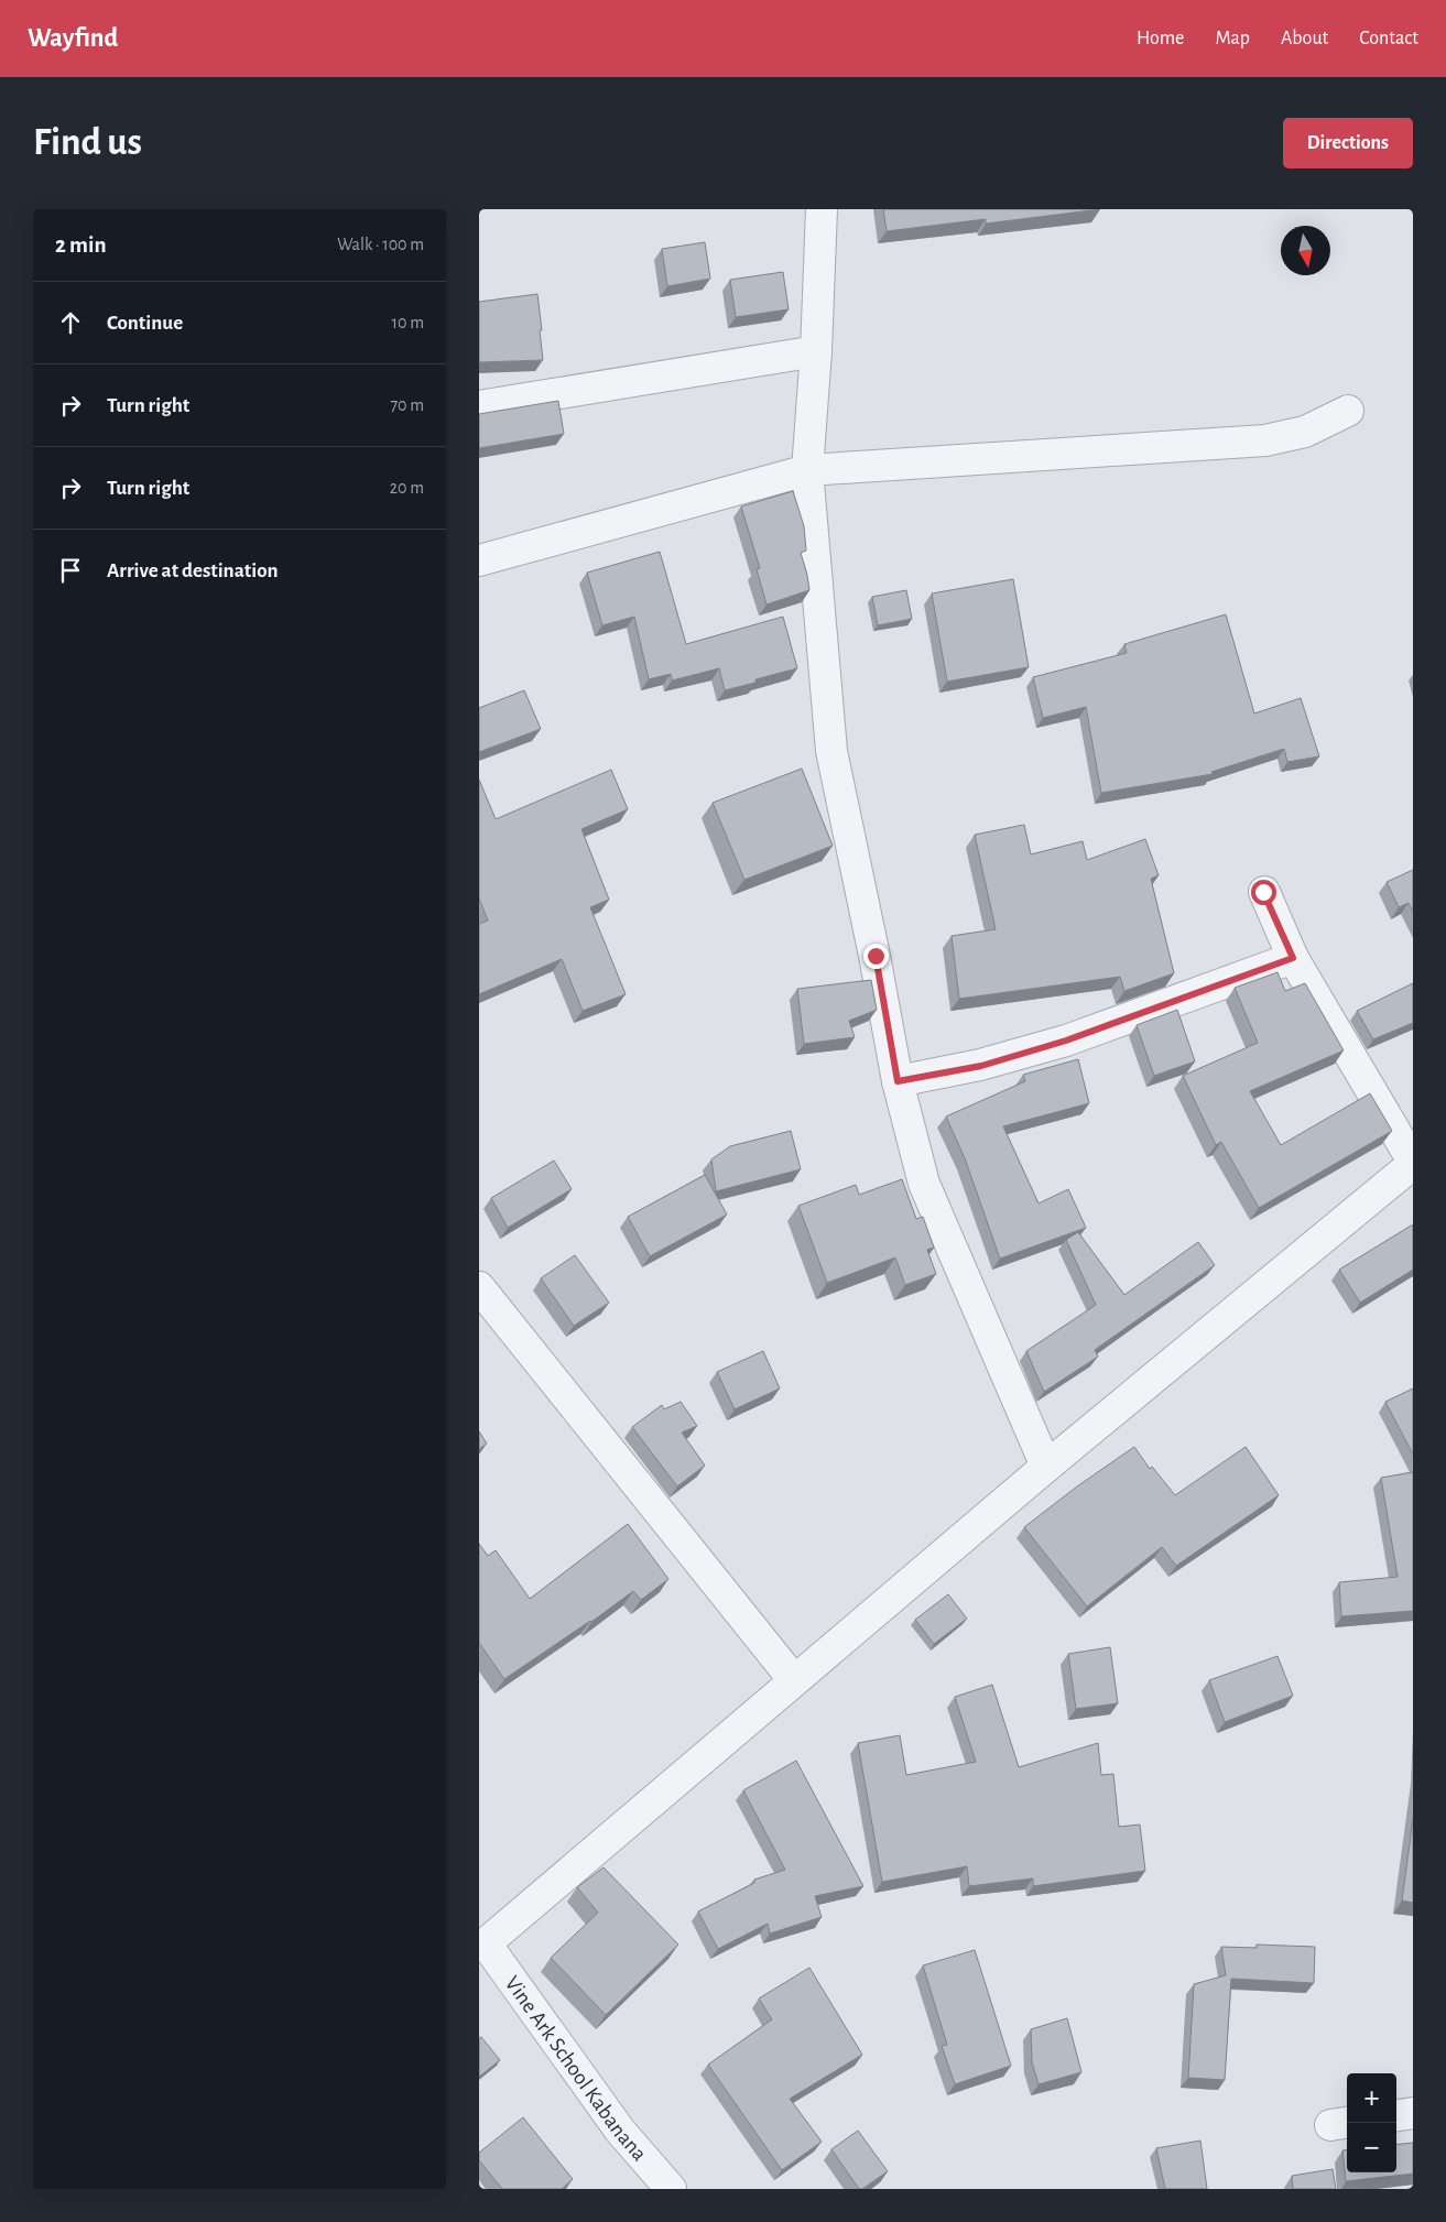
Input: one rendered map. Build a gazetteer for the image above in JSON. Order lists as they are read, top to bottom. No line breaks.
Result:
{"streets":{"street":["Vine Ark School Kabanana"]},"north":"bottom","page":{"header":"Wayfind","nav":["Home","Map","About","Contact"],"buttons":"Directions","title":"Find us","heading":["2 min","Walk · 100 m"],"list":[["Continue","10 m"],["Turn right","70 m"],["Turn right","20 m"],"Arrive at destination"],"map_buttons":["+","−"]}}
